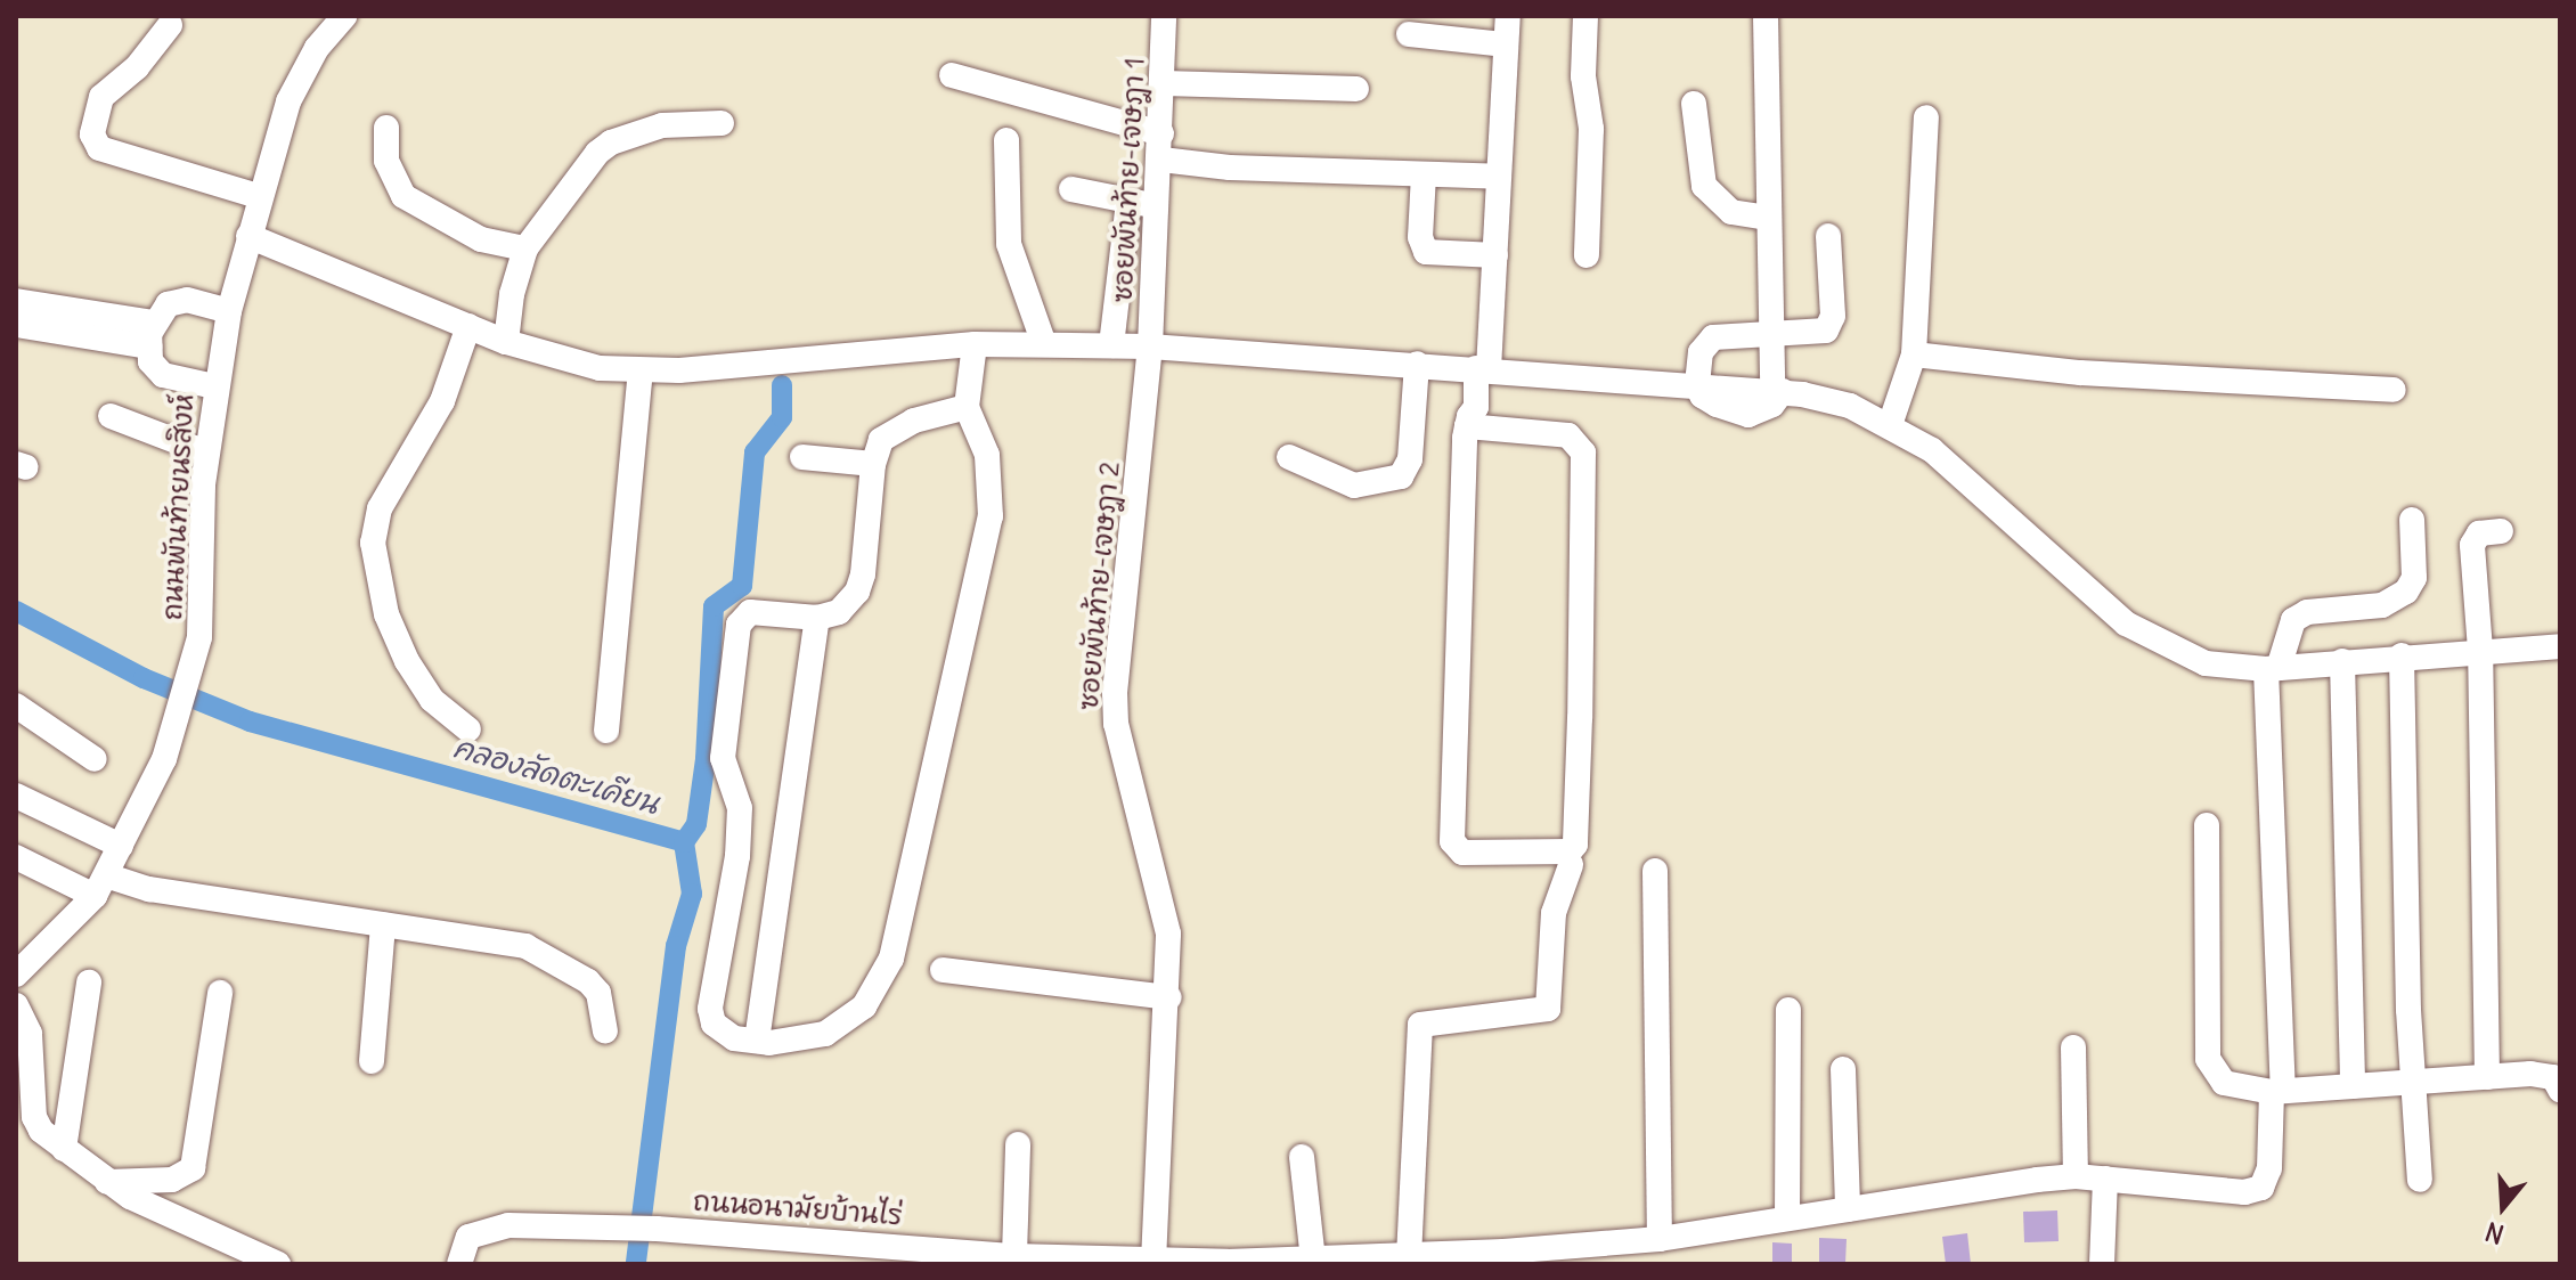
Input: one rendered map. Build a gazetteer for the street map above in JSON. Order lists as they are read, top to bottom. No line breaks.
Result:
{"streets":{"street":["ซอยพันท้าย-เจษฎา 1","ถนนพันท้ายนรสิงห์","ซอยพันท้าย-เจษฎา 2","ถนนอนามัยบ้านไร่"]},"crossings":[["ซอยพันท้าย-เจษฎา 1","ซอยพันท้าย-เจษฎา 2"],["ซอยพันท้าย-เจษฎา 2","ถนนอนามัยบ้านไร่"]],"water":["คลองลัดตะเคียน"],"north":"bottom"}
